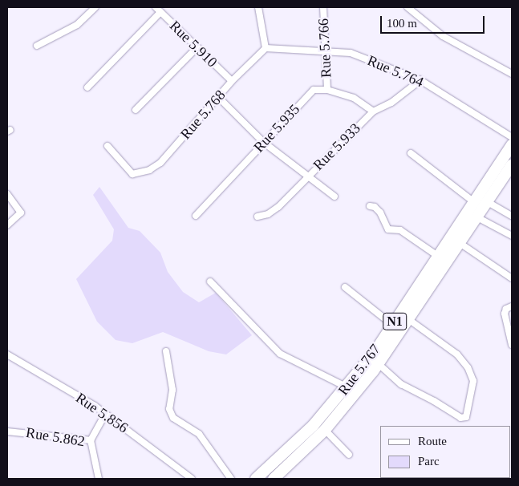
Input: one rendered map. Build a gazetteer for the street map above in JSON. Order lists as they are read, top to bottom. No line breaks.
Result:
{"streets":{"highway":["N1","Rue 5.767"],"street":["Rue 5.910","Rue 5.766","Rue 5.764","Rue 5.768","Rue 5.935","Rue 5.933","Rue 5.856","Rue 5.862"]},"crossings":[["Rue 5.910","Rue 5.768"],["Rue 5.766","Rue 5.764"],["Rue 5.766","Rue 5.935"],["Rue 5.764","Rue 5.768"],["Rue 5.764","Rue 5.933"]],"legend":["Route","Parc"],"scale_bar":"100 m"}
